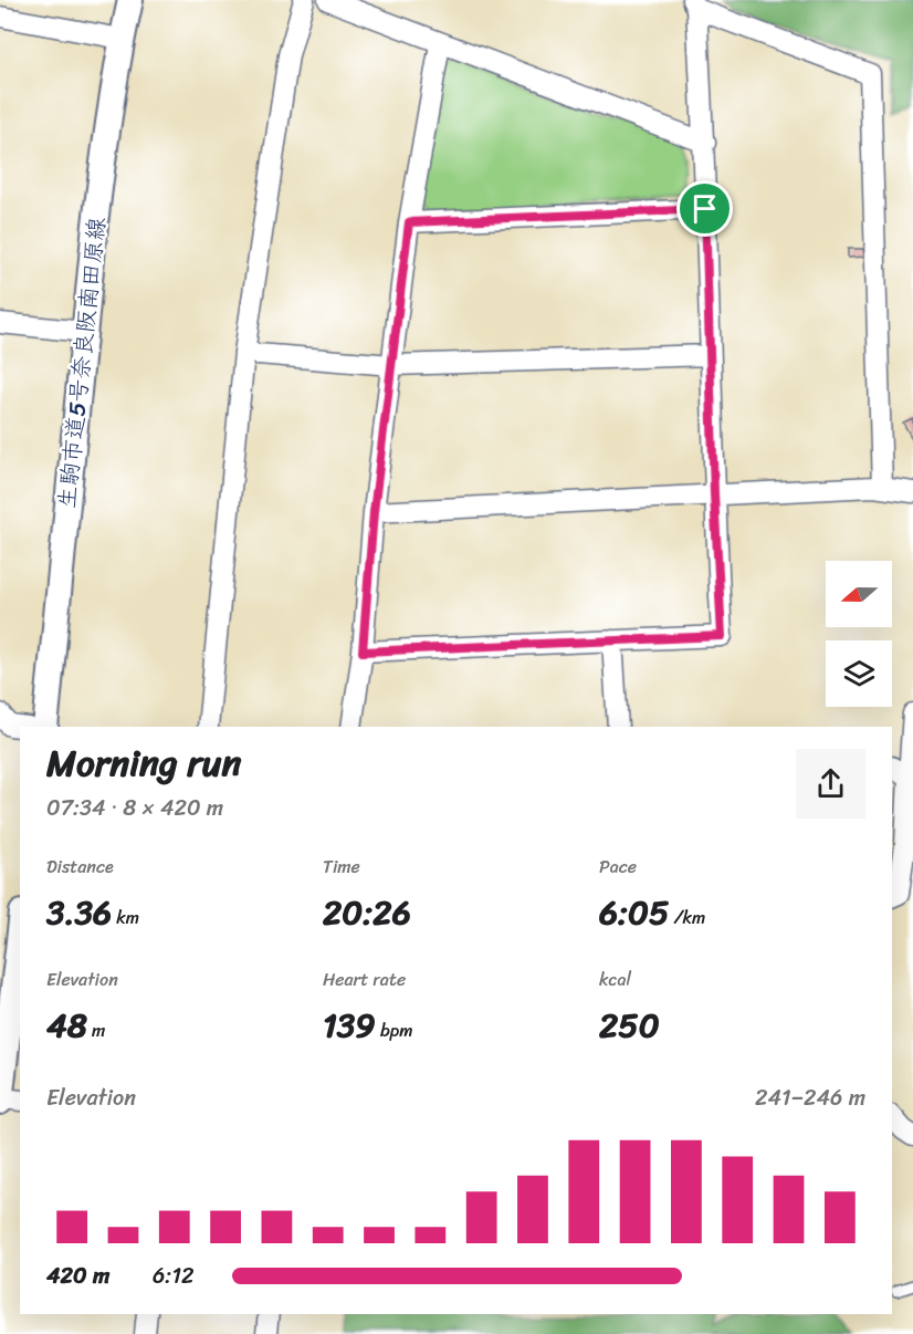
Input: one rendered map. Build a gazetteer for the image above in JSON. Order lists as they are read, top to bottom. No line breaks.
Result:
{"streets":{"street":["生駒市道5号奈良阪南田原線"]},"north":"left","page":{"heading":["Morning run","07:34 · 8 × 420 m"],"stats":[["Distance","3.36 km"],["Time","20:26"],["Pace","6:05 /km"],["Elevation","48 m"],["Heart rate","139 bpm"],["kcal","250"]],"chart":["Elevation","241–246 m"],"list":[{"name":"420 m","note":"6:12"}]}}
